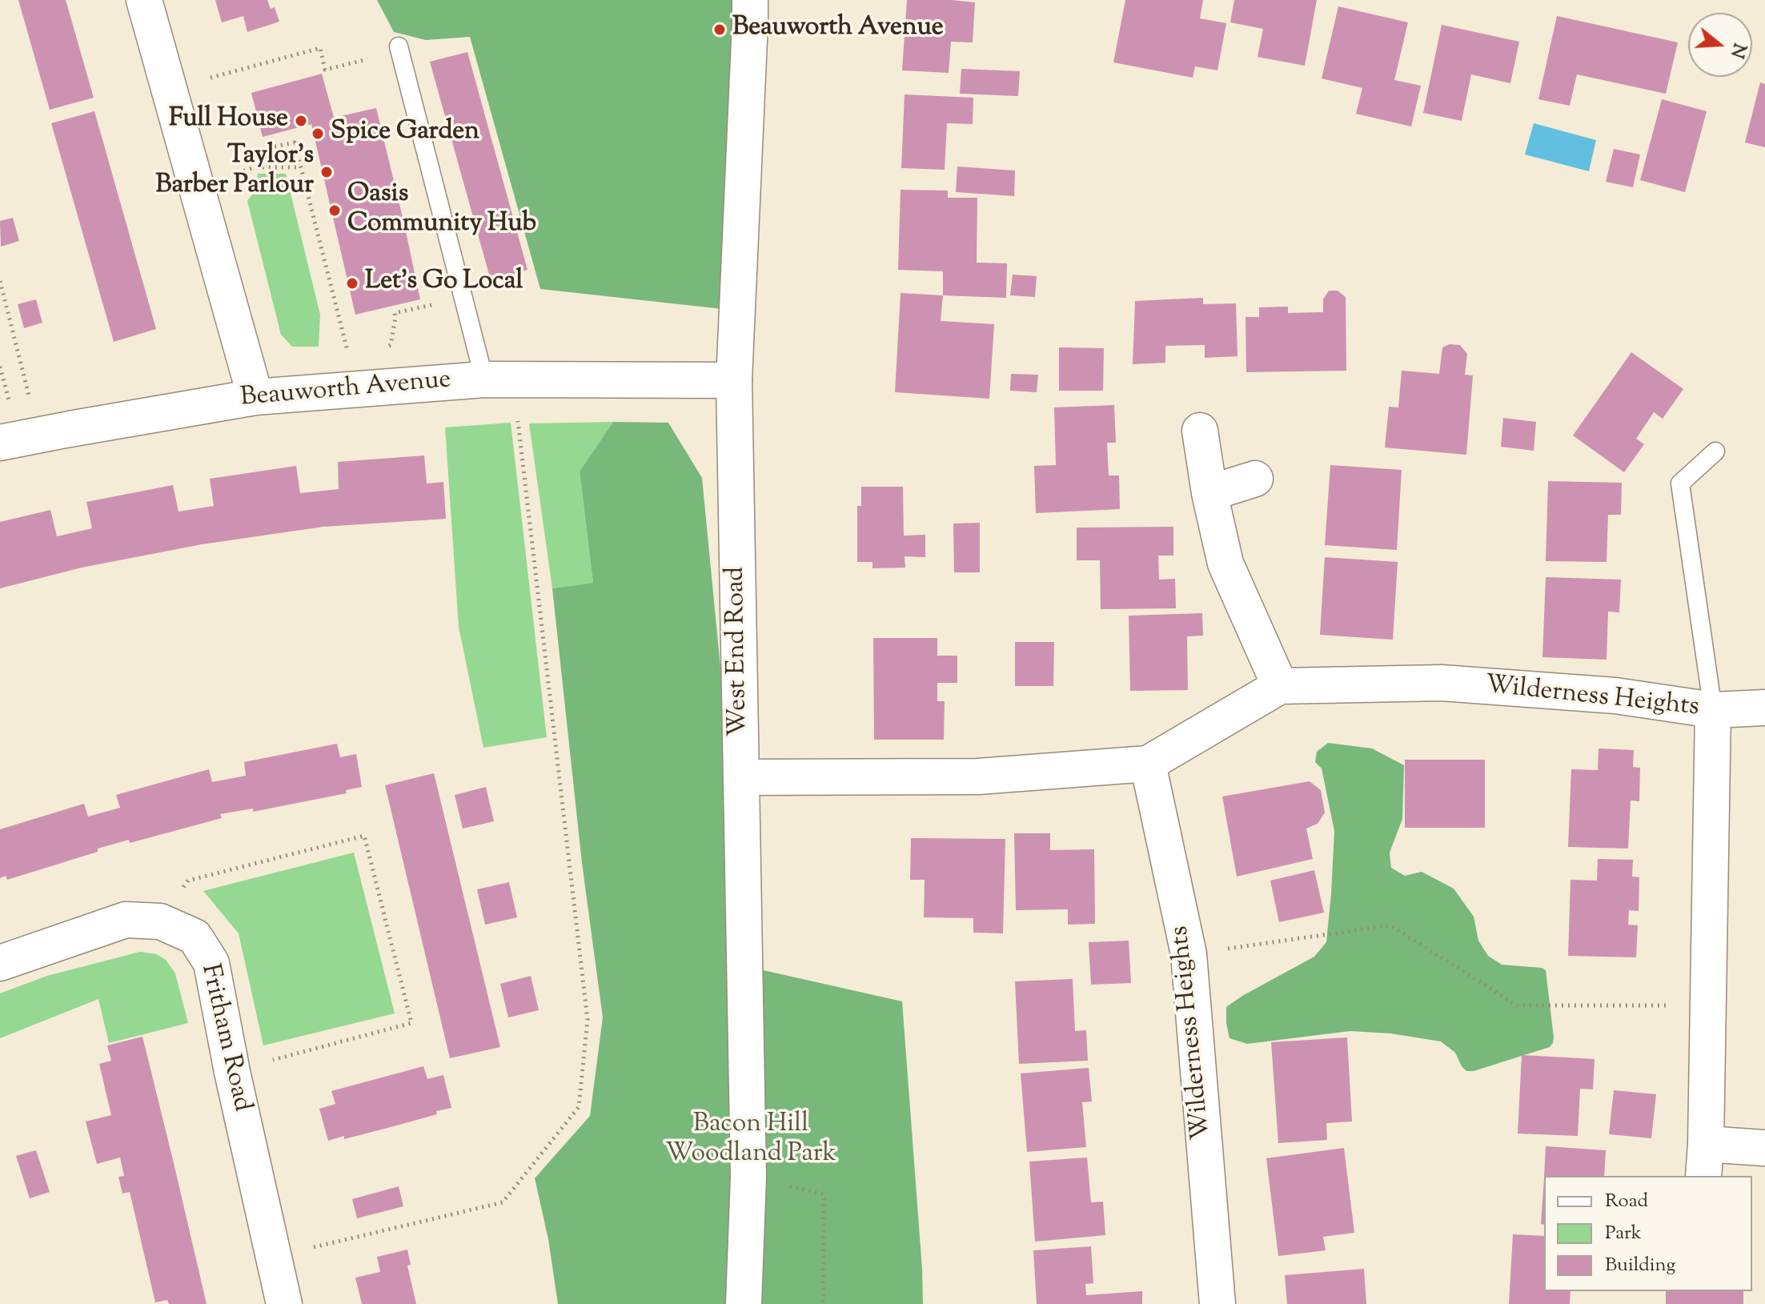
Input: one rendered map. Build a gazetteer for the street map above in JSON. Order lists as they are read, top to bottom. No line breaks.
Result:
{"streets":{"street":["Beauworth Avenue","West End Road","Wilderness Heights","Fritham Road"]},"crossings":[["Beauworth Avenue","West End Road"],["West End Road","Wilderness Heights"]],"parks":["Bacon Hill Woodland Park"],"places":["Beauworth Avenue","Full House","Spice Garden","Taylor's Barber Parlour","Oasis Community Hub","Let's Go Local"],"legend":["Road","Park","Building"],"north":"right"}
